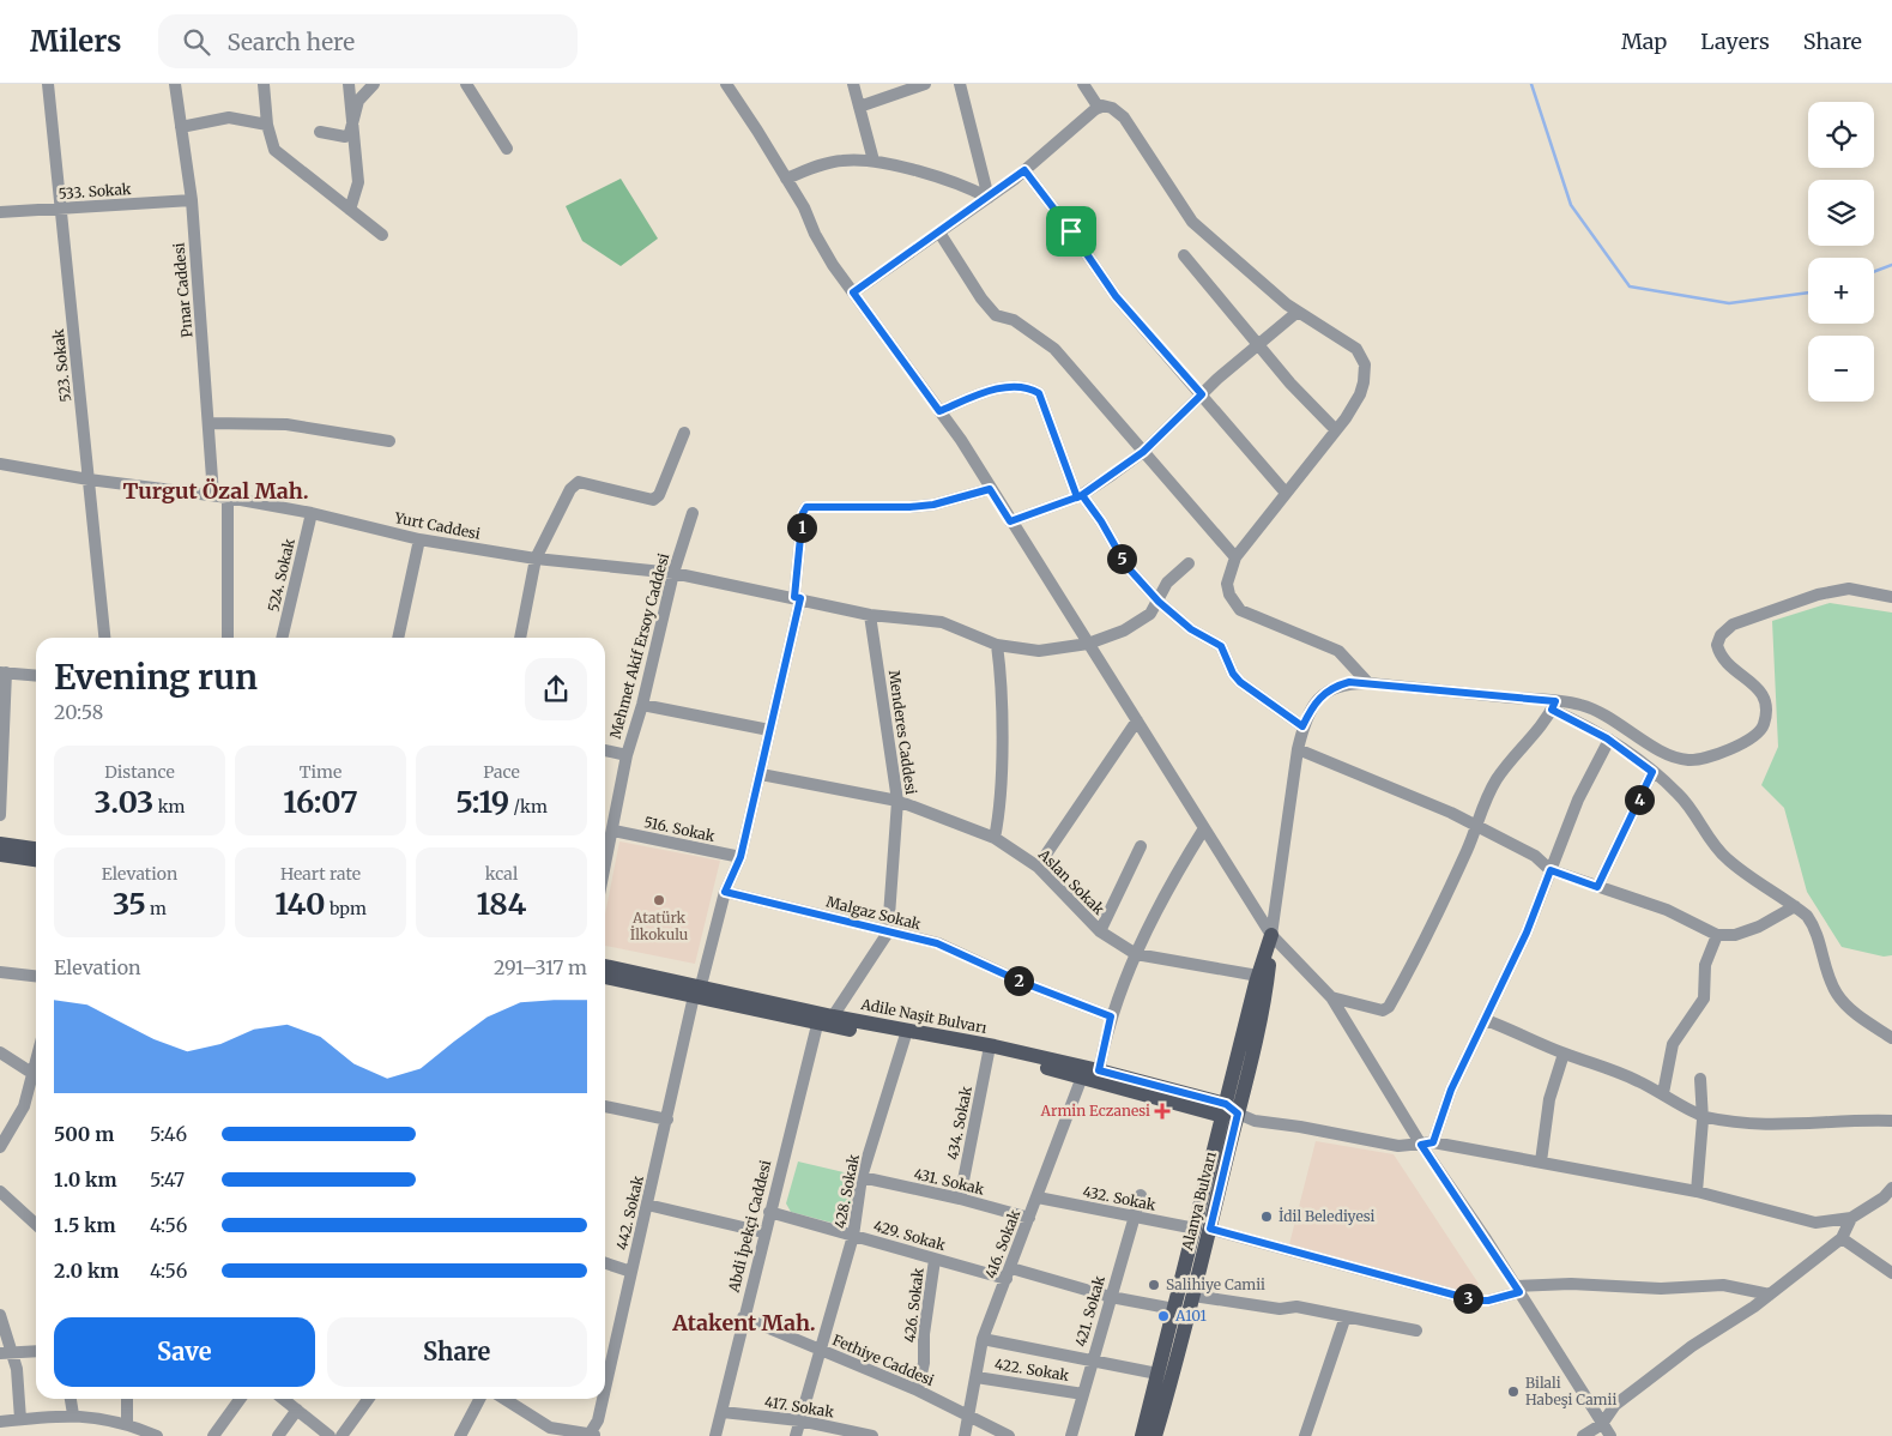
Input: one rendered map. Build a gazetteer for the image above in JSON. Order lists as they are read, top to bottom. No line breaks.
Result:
{"streets":{"main road":["Adile Naşit Bulvarı","Alanya Bulvarı"],"street":["533. Sokak","Pınar Caddesi","523. Sokak","Yurt Caddesi","524. Sokak","Mehmet Akif Ersoy Caddesi","Menderes Caddesi","516. Sokak","Aslan Sokak","Malgaz Sokak","434. Sokak","431. Sokak","428. Sokak","432. Sokak","442. Sokak","Abdi İpekçi Caddesi","429. Sokak","416. Sokak","426. Sokak","421. Sokak","Fethiye Caddesi","422. Sokak","417. Sokak"]},"crossings":[["533. Sokak","Pınar Caddesi"],["533. Sokak","523. Sokak"],["Pınar Caddesi","Yurt Caddesi"],["523. Sokak","Yurt Caddesi"],["Yurt Caddesi","524. Sokak"],["Yurt Caddesi","Mehmet Akif Ersoy Caddesi"],["Yurt Caddesi","Menderes Caddesi"],["Yurt Caddesi","442. Sokak"],["Mehmet Akif Ersoy Caddesi","516. Sokak"],["Menderes Caddesi","Aslan Sokak"],["Menderes Caddesi","Malgaz Sokak"],["Menderes Caddesi","Adile Naşit Bulvarı"],["516. Sokak","442. Sokak"],["Aslan Sokak","442. Sokak"],["Aslan Sokak","416. Sokak"],["Malgaz Sokak","442. Sokak"],["Malgaz Sokak","416. Sokak"],["Adile Naşit Bulvarı","434. Sokak"],["Adile Naşit Bulvarı","428. Sokak"],["Adile Naşit Bulvarı","Alanya Bulvarı"],["Adile Naşit Bulvarı","442. Sokak"],["Adile Naşit Bulvarı","Abdi İpekçi Caddesi"],["Adile Naşit Bulvarı","416. Sokak"],["434. Sokak","431. Sokak"],["431. Sokak","428. Sokak"],["431. Sokak","416. Sokak"],["428. Sokak","429. Sokak"],["428. Sokak","Fethiye Caddesi"],["428. Sokak","417. Sokak"],["432. Sokak","Alanya Bulvarı"],["432. Sokak","416. Sokak"],["432. Sokak","421. Sokak"],["Alanya Bulvarı","429. Sokak"],["Abdi İpekçi Caddesi","429. Sokak"],["Abdi İpekçi Caddesi","Fethiye Caddesi"],["Abdi İpekçi Caddesi","417. Sokak"],["429. Sokak","416. Sokak"],["429. Sokak","426. Sokak"],["429. Sokak","421. Sokak"],["416. Sokak","Fethiye Caddesi"],["416. Sokak","422. Sokak"],["426. Sokak","Fethiye Caddesi"],["421. Sokak","422. Sokak"]],"districts":["Turgut Özal Mah.","Atakent Mah."],"places":{"other":["Atatürk İlkokulu","İdil Belediyesi","Salihiye Camii","A101","Bilali Habeşi Camii"],"health":["Armin Eczanesi"]},"page":{"header":"Milers","search":"Search here","nav":["Map","Layers","Share"],"map_buttons":["+","−"],"pins":["1","5","4","2","3"],"heading":["Evening run","20:58"],"stats":[["Distance","3.03 km"],["Time","16:07"],["Pace","5:19 /km"],["Elevation","35 m"],["Heart rate","140 bpm"],["kcal","184"]],"chart":["Elevation","291–317 m"],"list":[{"name":"500 m","note":"5:46"},{"name":"1.0 km","note":"5:47"},{"name":"1.5 km","note":"4:56"},{"name":"2.0 km","note":"4:56"}],"buttons":["Save","Share"]}}
